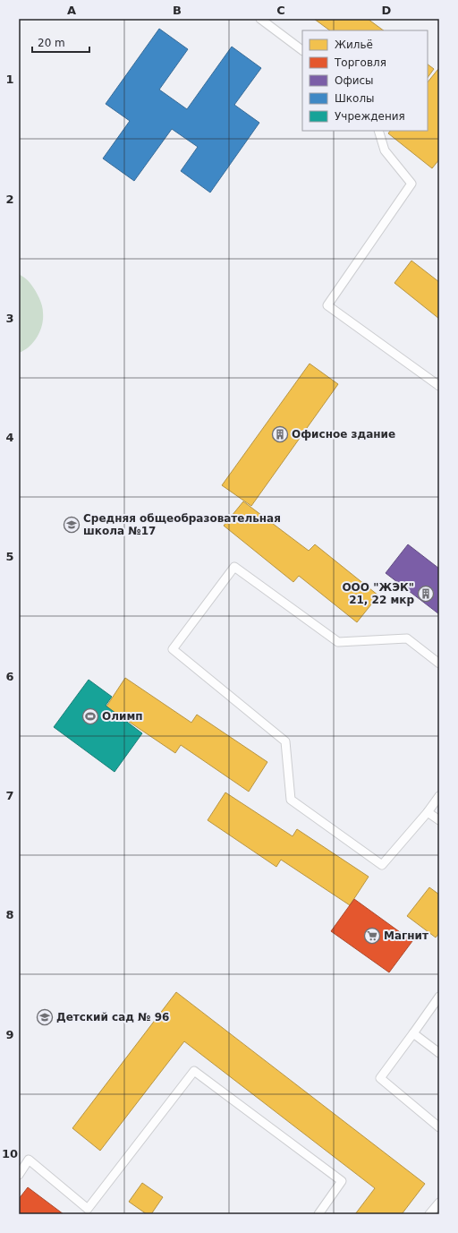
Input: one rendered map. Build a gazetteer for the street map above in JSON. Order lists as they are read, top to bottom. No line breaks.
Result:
{"places":{"building":["Офисное здание","ООО \"ЖЭК\" 21, 22 мкр"],"school or university":["Средняя общеобразовательная школа №17","Детский сад № 96"],"sports":["Олимп"],"supermarket":["Магнит"]},"legend":["Жильё","Торговля","Офисы","Школы","Учреждения"],"scale_bar":"20 m","grid":{"columns":["A","B","C","D"],"rows":["1","2","3","4","5","6","7","8","9","10"]}}
